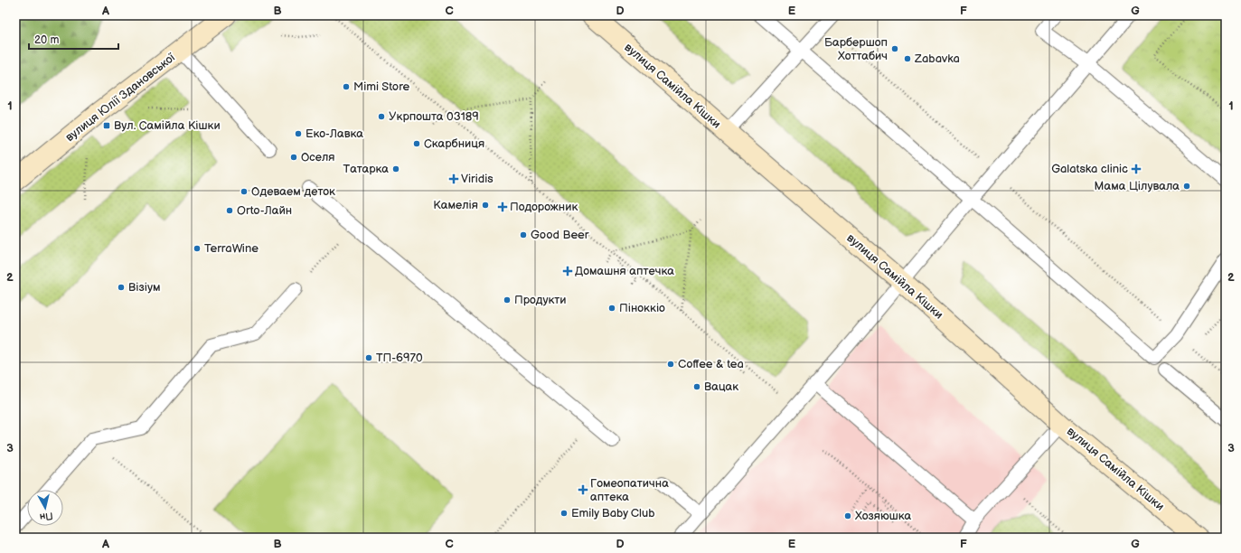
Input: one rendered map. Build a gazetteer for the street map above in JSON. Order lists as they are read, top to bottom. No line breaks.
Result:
{"streets":{"street":["вулиця Самійла Кішки","вулиця Юлії Здановської"]},"places":{"other":["Барбершоп Хоттабич","Zabavka","Mimi Store","Укрпошта 03189","Еко-Лавка","Скарбниця","Оселя","Татарка","Мама Цілувала","Одеваем деток","Камелія","Orto-Лайн","Good Beer","TerraWine","Візіум","Продукти","Піноккіо","ТП-6970","Coffee & tea","Вацак","Emily Baby Club","Хозяюшка"],"transit":["Вул. Самійла Кішки"],"health":["Galatska clinic","Viridis","Подорожник","Домашня аптечка","Гомеопатична аптека"]},"scale_bar":"20 m","north":"bottom","grid":{"columns":["A","B","C","D","E","F","G"],"rows":["1","2","3"]}}
